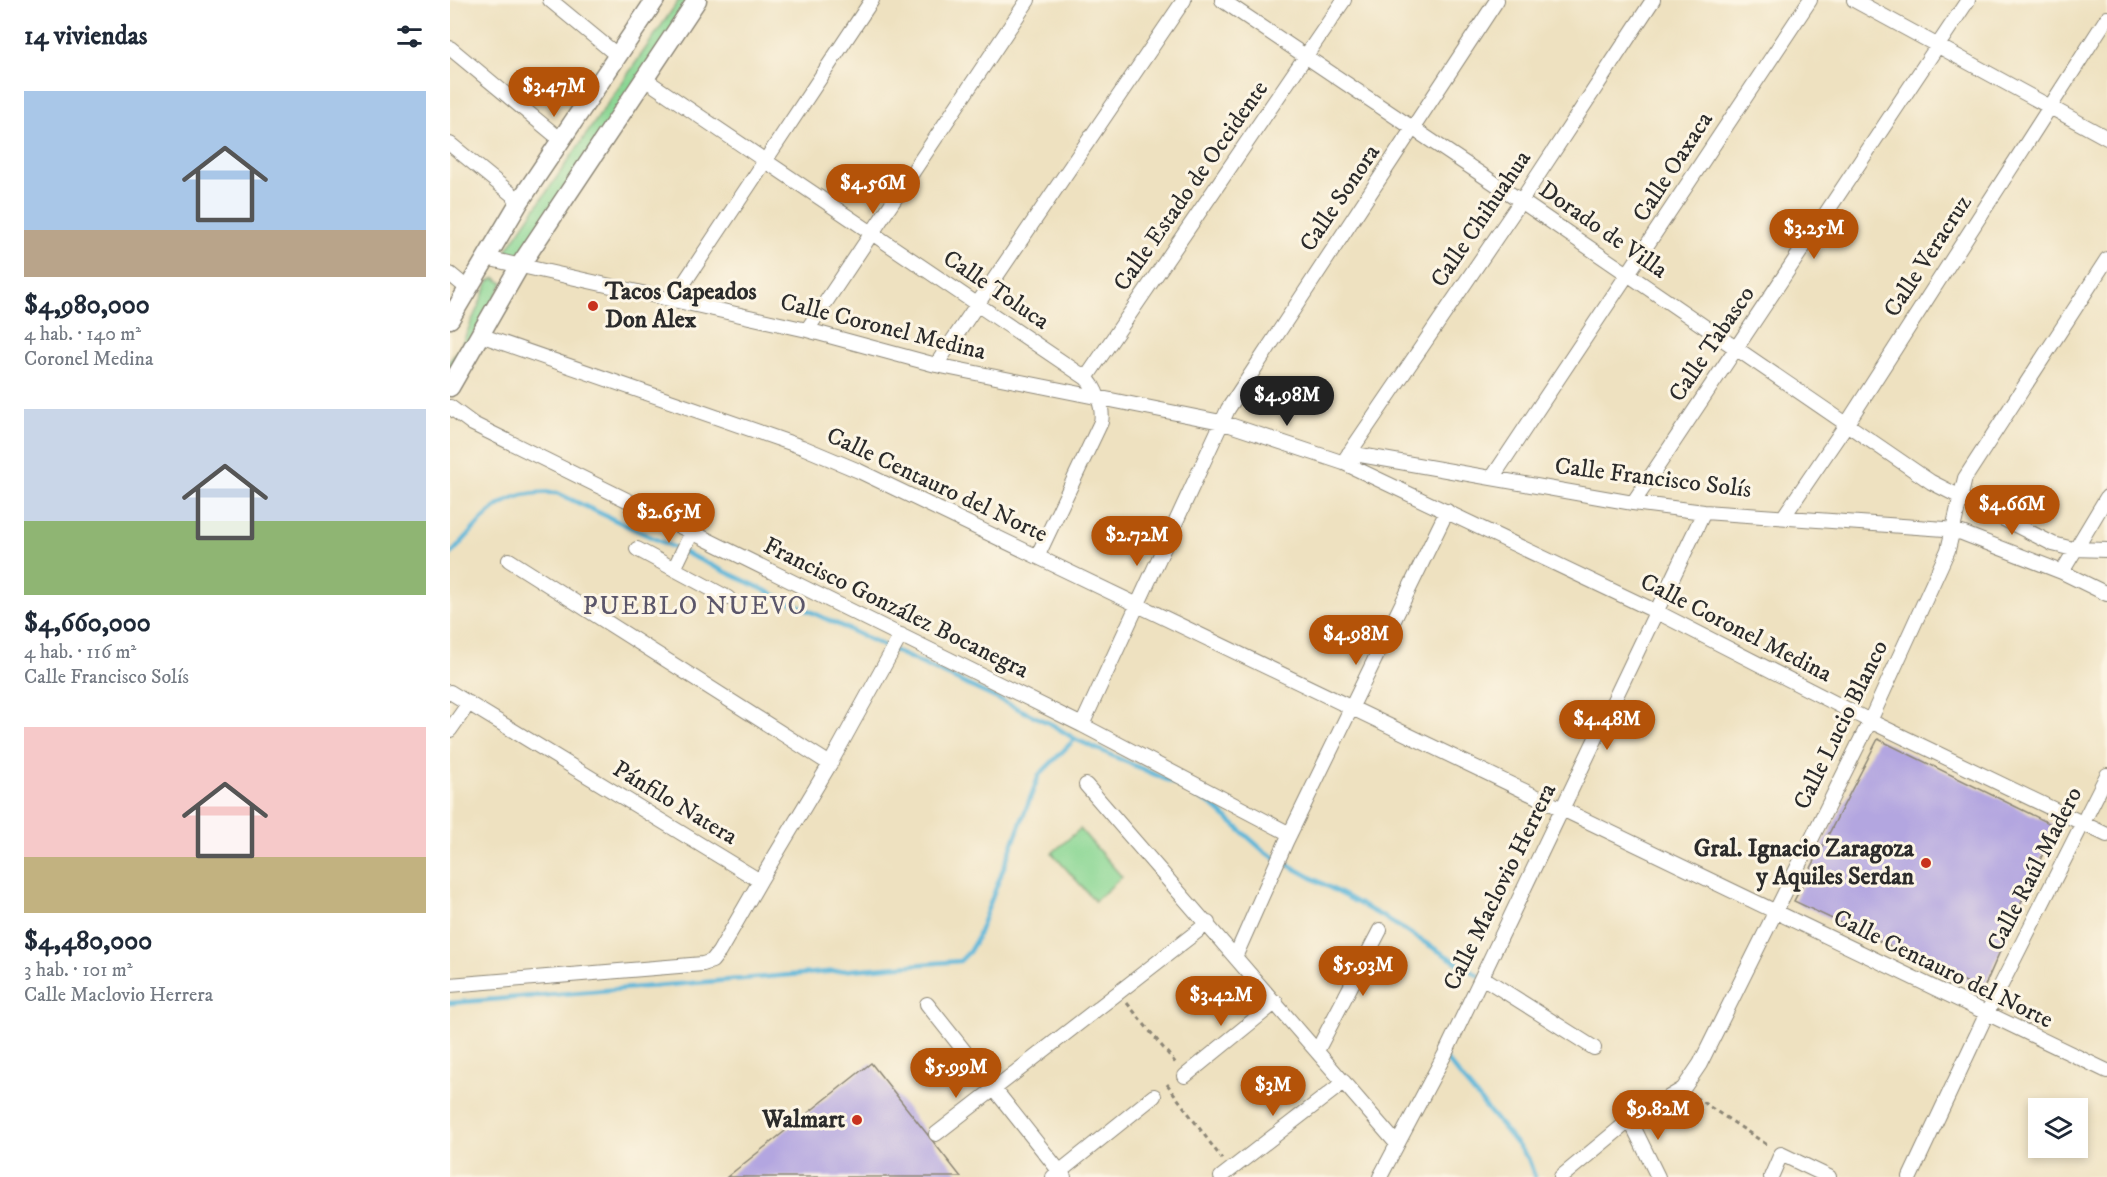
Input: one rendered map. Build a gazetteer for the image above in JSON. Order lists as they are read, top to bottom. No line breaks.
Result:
{"streets":{"street":["Calle Oaxaca","Calle Estado de Occidente","Calle Sonora","Calle Chihuahua","Dorado de Villa","Calle Veracruz","Calle Toluca","Calle Coronel Medina","Calle Tabasco","Calle Francisco Solís","Calle Centauro del Norte","Francisco González Bocanegra","Calle Lucio Blanco","Pánfilo Natera","Calle Raúl Madero","Calle Maclovio Herrera"]},"crossings":[["Calle Oaxaca","Dorado de Villa"],["Calle Oaxaca","Calle Francisco Solís"],["Calle Estado de Occidente","Dorado de Villa"],["Calle Estado de Occidente","Calle Toluca"],["Calle Sonora","Dorado de Villa"],["Calle Sonora","Calle Coronel Medina"],["Calle Sonora","Calle Centauro del Norte"],["Calle Sonora","Francisco González Bocanegra"],["Calle Chihuahua","Dorado de Villa"],["Calle Chihuahua","Calle Coronel Medina"],["Calle Chihuahua","Calle Francisco Solís"],["Dorado de Villa","Calle Veracruz"],["Dorado de Villa","Calle Tabasco"],["Dorado de Villa","Calle Lucio Blanco"],["Calle Veracruz","Calle Francisco Solís"],["Calle Coronel Medina","Calle Francisco Solís"],["Calle Coronel Medina","Calle Lucio Blanco"],["Calle Coronel Medina","Calle Raúl Madero"],["Calle Coronel Medina","Calle Maclovio Herrera"],["Calle Tabasco","Calle Francisco Solís"],["Calle Francisco Solís","Calle Lucio Blanco"],["Calle Francisco Solís","Calle Maclovio Herrera"],["Calle Centauro del Norte","Calle Lucio Blanco"],["Calle Centauro del Norte","Calle Raúl Madero"],["Calle Centauro del Norte","Calle Maclovio Herrera"]],"districts":["PUEBLO NUEVO"],"places":["Tacos Capeados Don Alex","Gral. Ignacio Zaragoza y Aquiles Serdan","Walmart"],"page":{"heading":"14 viviendas","price":["$3.47M","$4.56M","$3.25M","$4.98M","$4.66M","$2.65M","$2.72M","$4.98M","$4.48M","$5.93M","$3.42M","$5.99M","$3M","$9.82M"],"list":[{"name":"$4,980,000","note":"4 hab. · 140 m² · Coronel Medina"},{"name":"$4,660,000","note":"4 hab. · 116 m² · Calle Francisco Solís"},{"name":"$4,480,000","note":"3 hab. · 101 m² · Calle Maclovio Herrera"}]}}
